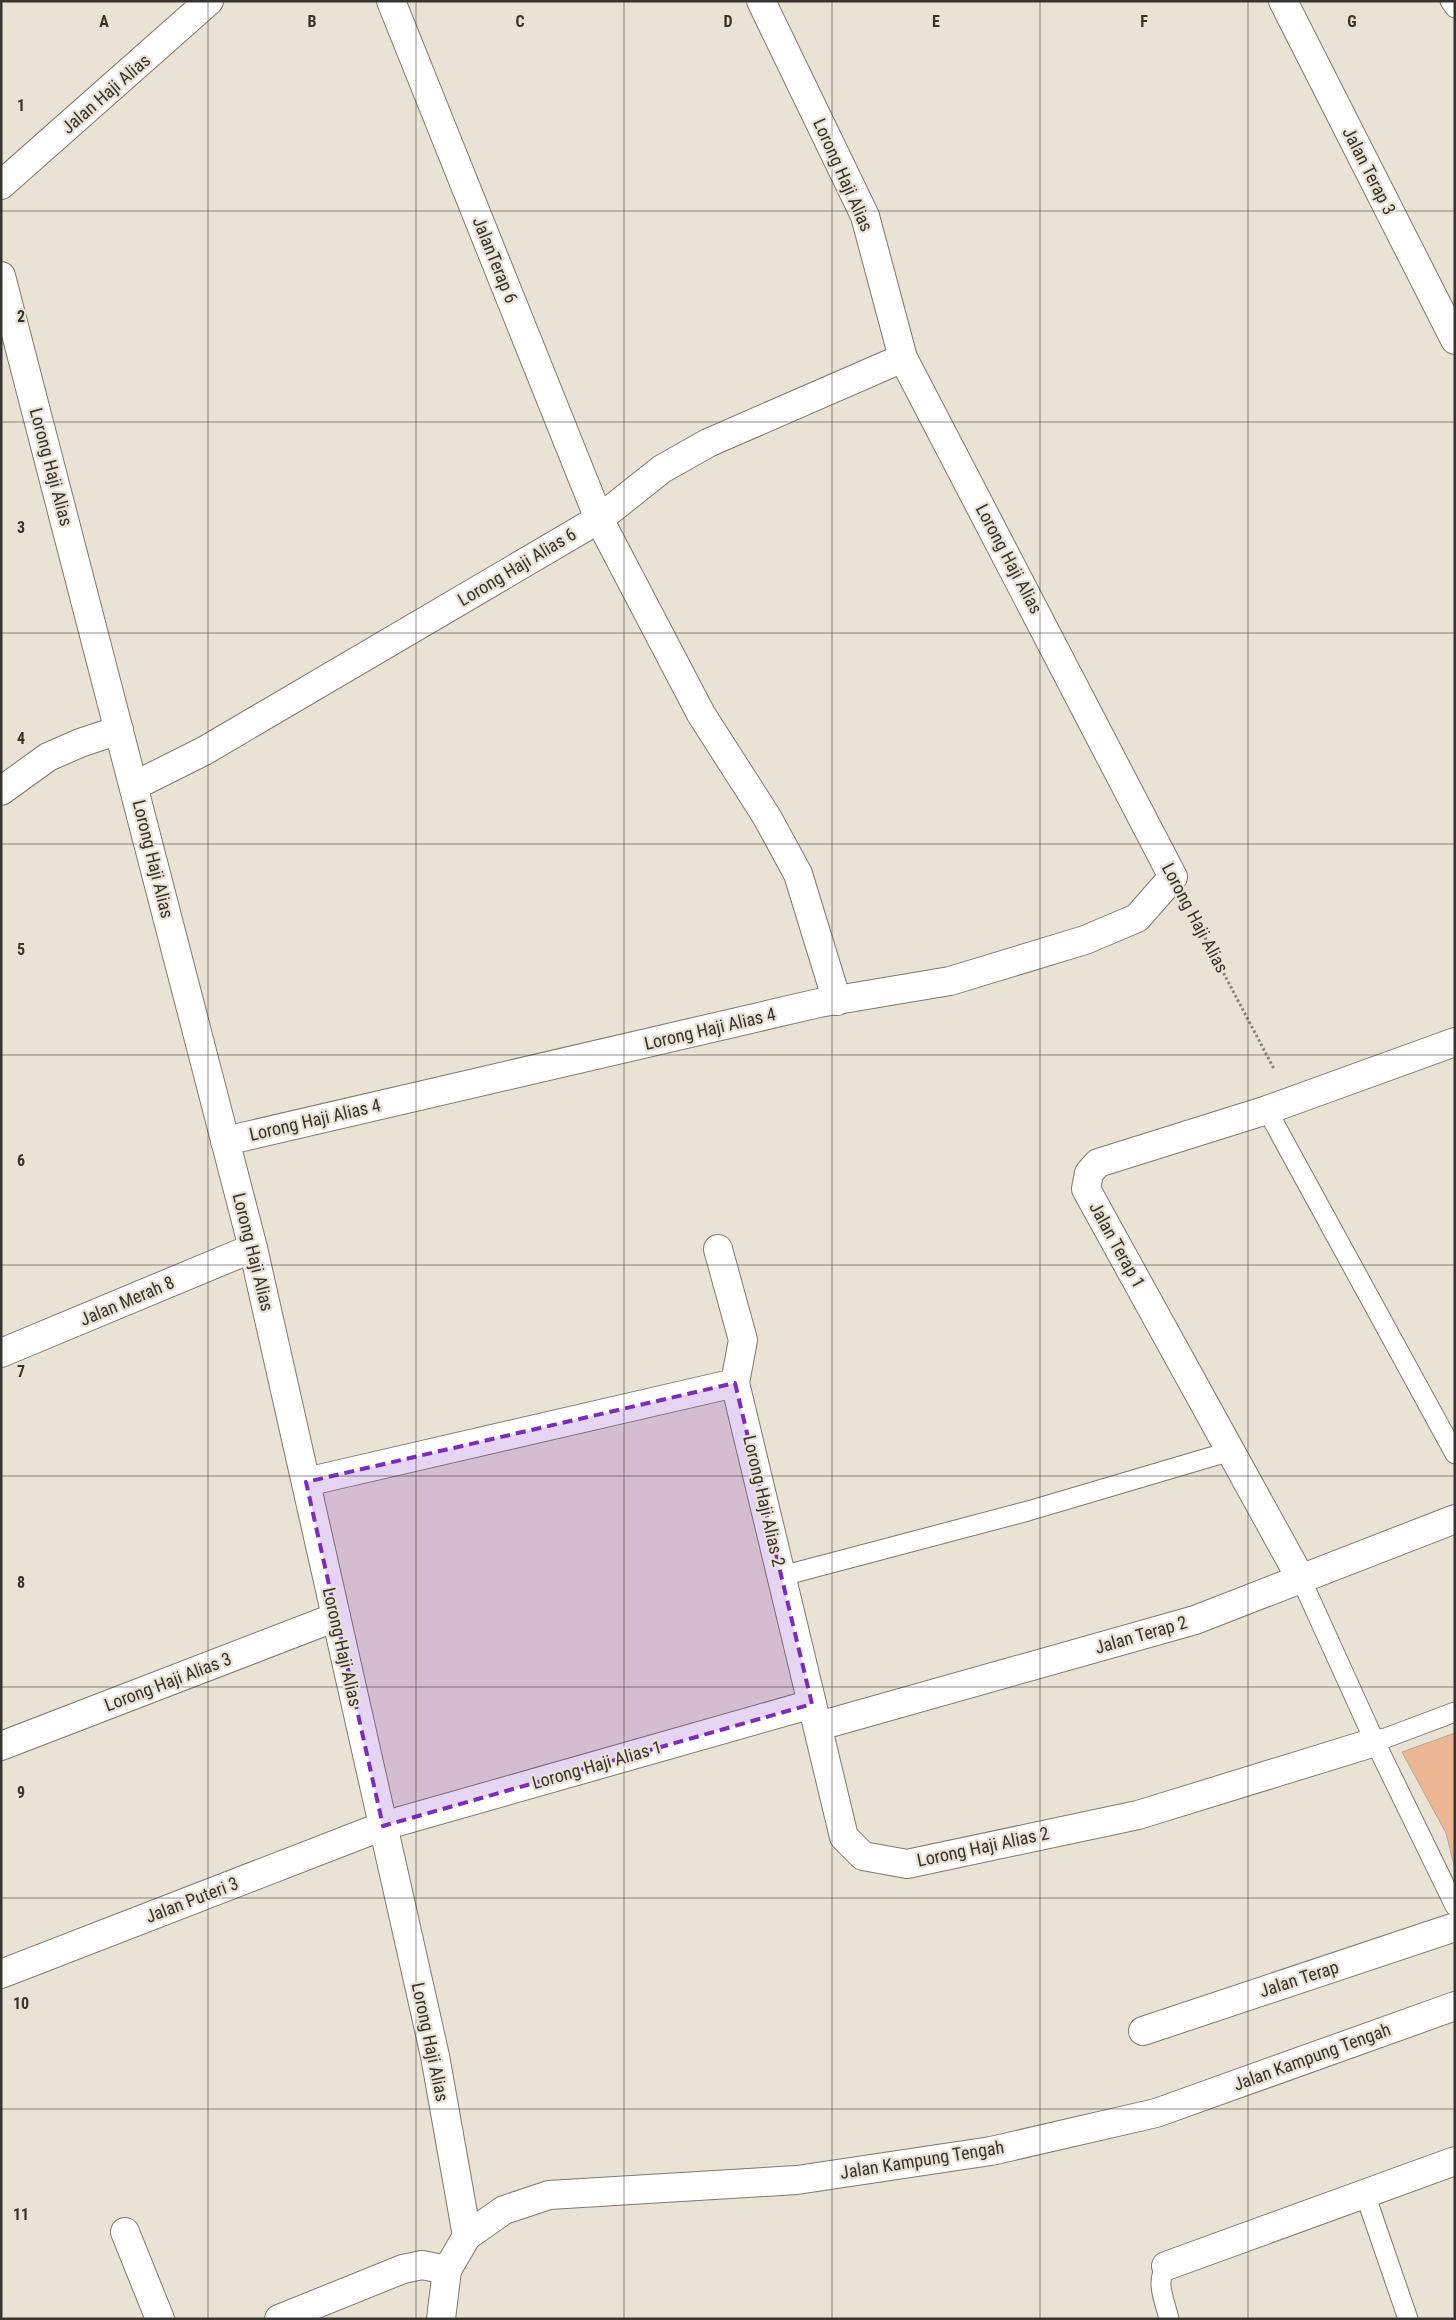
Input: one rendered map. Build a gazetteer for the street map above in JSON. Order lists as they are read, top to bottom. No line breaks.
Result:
{"streets":{"street":["Jalan Haji Alias","Jalan Terap 3","Lorong Haji Alias","JalanTerap 6","Lorong Haji Alias 6","Lorong Haji Alias 4","Jalan Terap 1","Jalan Merah 8","Lorong Haji Alias 2","Jalan Terap 2","Lorong Haji Alias 3","Lorong Haji Alias 1","Jalan Puteri 3","Jalan Terap","Jalan Kampung Tengah"]},"crossings":[["Lorong Haji Alias","Lorong Haji Alias 6"],["Lorong Haji Alias","Lorong Haji Alias 4"],["Lorong Haji Alias","Jalan Terap 1"],["Lorong Haji Alias","Jalan Merah 8"],["Lorong Haji Alias","Lorong Haji Alias 3"],["Lorong Haji Alias","Lorong Haji Alias 1"],["Lorong Haji Alias","Jalan Puteri 3"],["Lorong Haji Alias","Jalan Kampung Tengah"],["JalanTerap 6","Lorong Haji Alias 6"],["Jalan Terap 1","Jalan Terap 2"],["Lorong Haji Alias 2","Jalan Terap 2"],["Lorong Haji Alias 2","Lorong Haji Alias 1"],["Jalan Terap 2","Lorong Haji Alias 1"],["Lorong Haji Alias 1","Jalan Puteri 3"]],"grid":{"columns":["A","B","C","D","E","F","G"],"rows":["1","2","3","4","5","6","7","8","9","10","11"]}}
